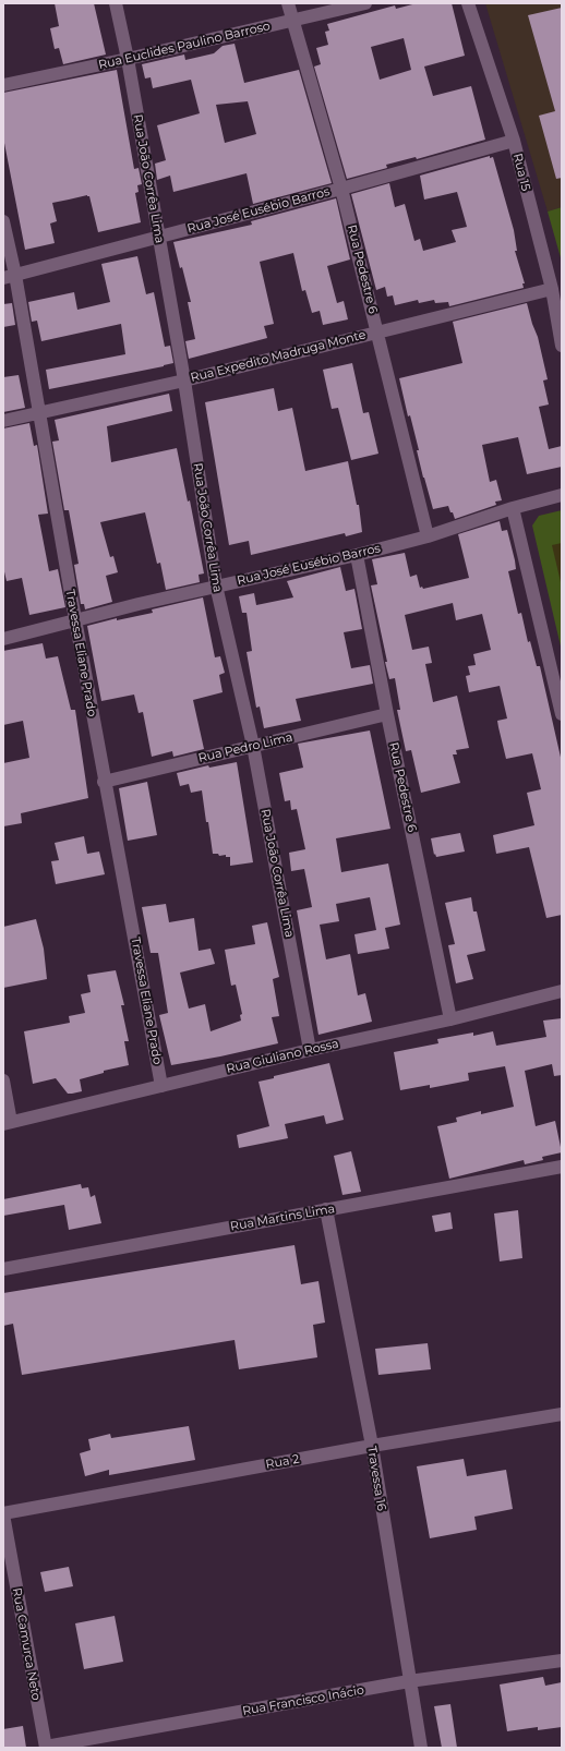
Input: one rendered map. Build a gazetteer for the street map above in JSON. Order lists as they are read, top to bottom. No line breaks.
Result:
{"streets":{"street":["Rua Euclides Paulino Barroso","Rua 15","Rua João Corrêa Lima","Rua José Eusébio Barros","Rua Pedestre 6","Rua Expedito Madruga Monte","Travessa Eliane Prado","Rua Pedro Lima","Rua Giuliano Rossa","Rua Martins Lima","Rua 2","Travessa 16","Rua Camurca Neto","Rua Francisco Inácio"]},"crossings":[["Rua Euclides Paulino Barroso","Rua João Corrêa Lima"],["Rua Euclides Paulino Barroso","Rua Pedestre 6"],["Rua 15","Rua José Eusébio Barros"],["Rua 15","Rua Expedito Madruga Monte"],["Rua João Corrêa Lima","Rua José Eusébio Barros"],["Rua João Corrêa Lima","Rua Expedito Madruga Monte"],["Rua João Corrêa Lima","Rua Pedro Lima"],["Rua João Corrêa Lima","Rua Giuliano Rossa"],["Rua José Eusébio Barros","Rua Pedestre 6"],["Rua José Eusébio Barros","Travessa Eliane Prado"],["Rua Pedestre 6","Rua Expedito Madruga Monte"],["Rua Pedestre 6","Rua Pedro Lima"],["Rua Pedestre 6","Rua Giuliano Rossa"],["Rua Expedito Madruga Monte","Travessa Eliane Prado"],["Travessa Eliane Prado","Rua Pedro Lima"],["Travessa Eliane Prado","Rua Giuliano Rossa"],["Rua Martins Lima","Travessa 16"],["Rua 2","Travessa 16"],["Rua 2","Rua Camurca Neto"],["Travessa 16","Rua Francisco Inácio"],["Rua Camurca Neto","Rua Francisco Inácio"]]}
